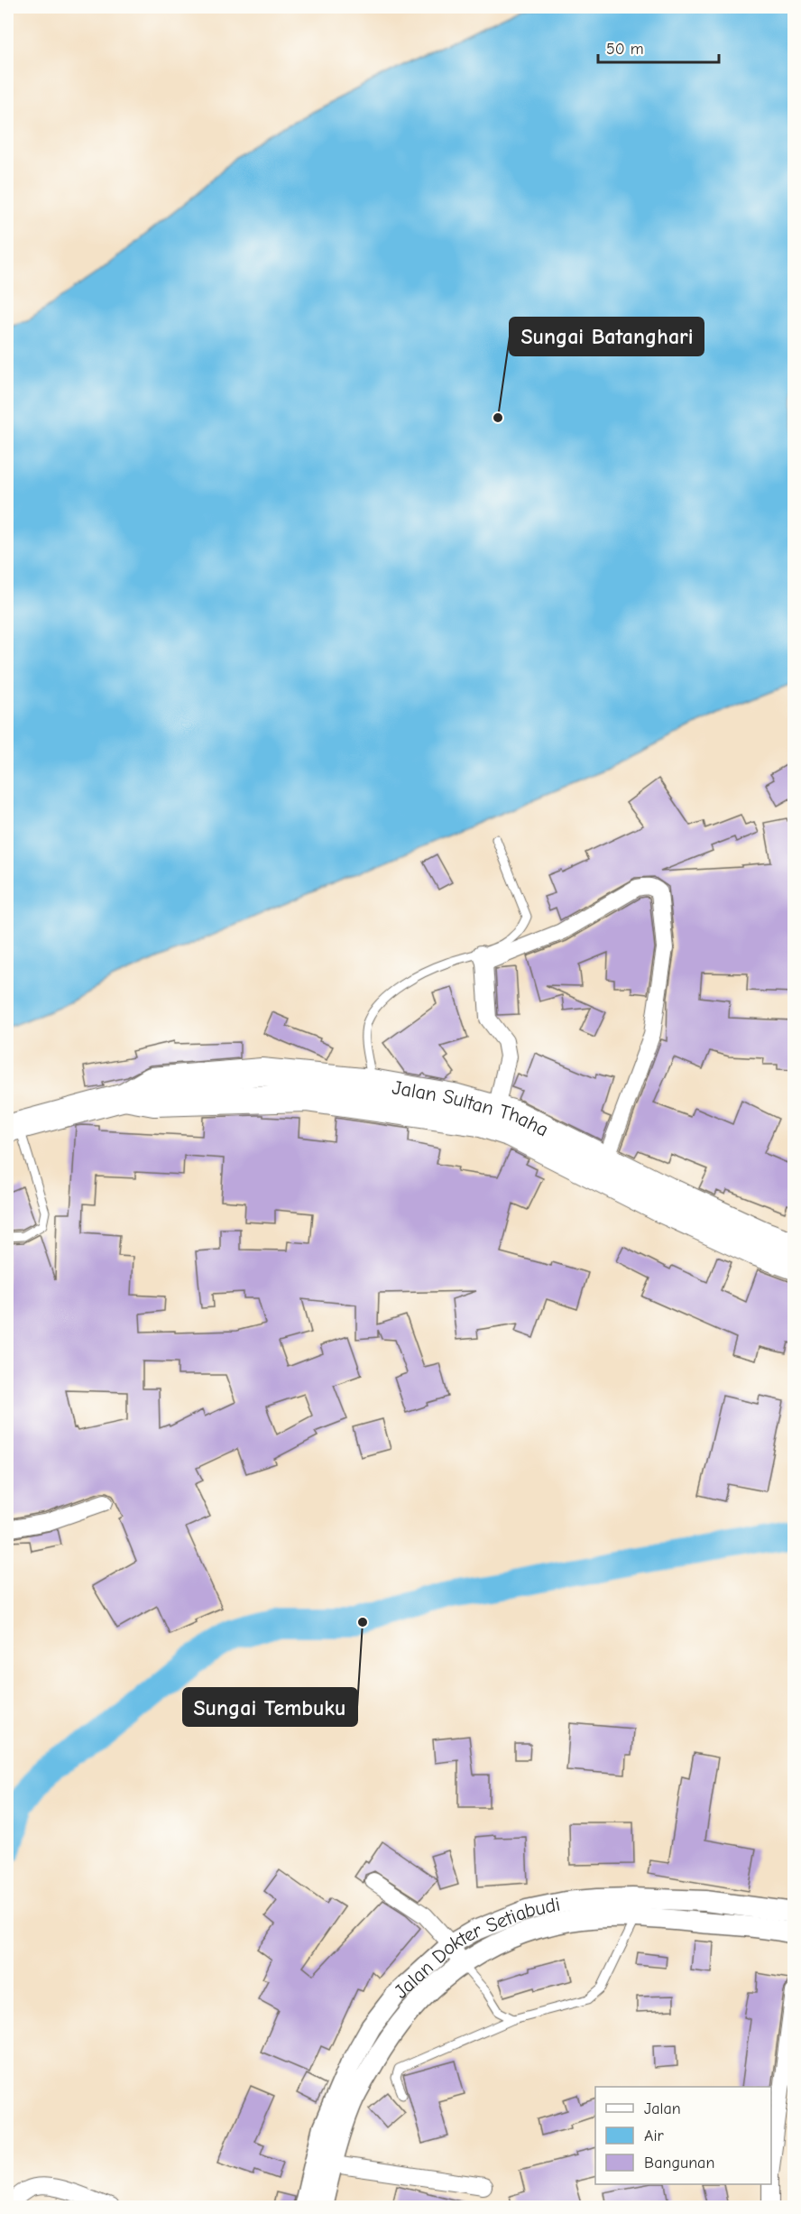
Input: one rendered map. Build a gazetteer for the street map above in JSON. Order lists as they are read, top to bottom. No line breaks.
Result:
{"streets":{"highway":["Jalan Sultan Thaha"],"street":["Jalan Dokter Setiabudi"]},"places":["Sungai Batanghari","Sungai Tembuku"],"legend":["Jalan","Air","Bangunan"],"scale_bar":"50 m"}
